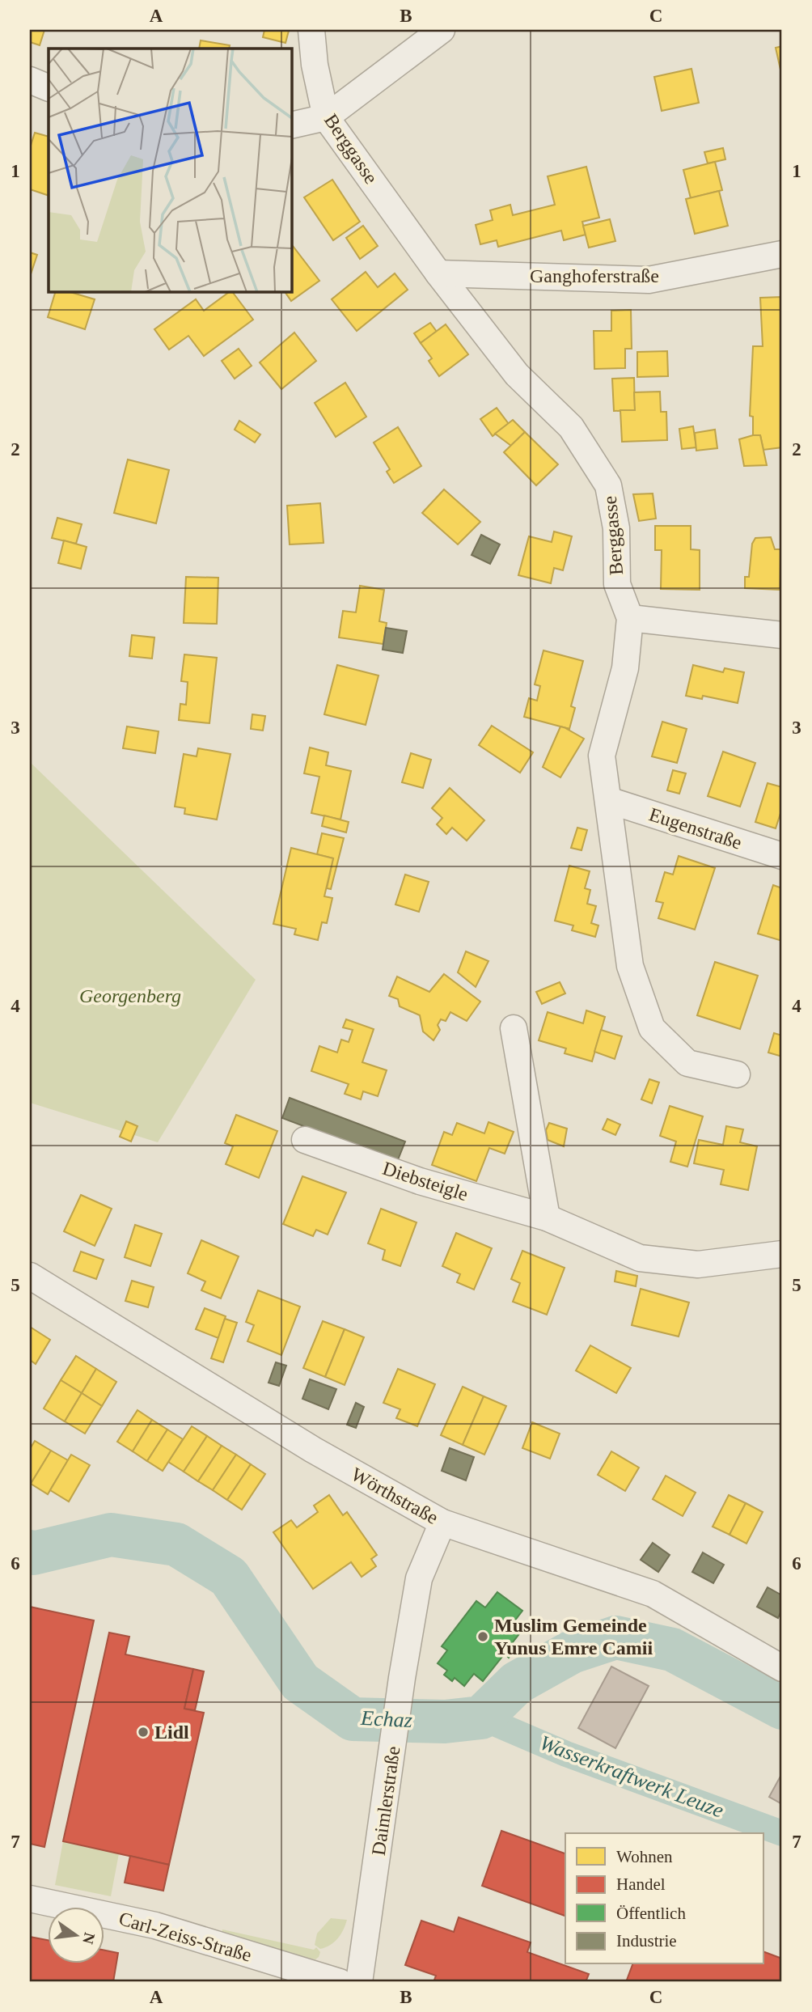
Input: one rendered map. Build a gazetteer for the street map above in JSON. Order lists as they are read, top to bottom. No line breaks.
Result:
{"streets":{"street":["Berggasse","Ganghoferstraße","Eugenstraße","Diebsteigle","Wörthstraße","Daimlerstraße","Carl-Zeiss-Straße"]},"crossings":[["Berggasse","Ganghoferstraße"],["Berggasse","Eugenstraße"],["Wörthstraße","Daimlerstraße"]],"water":["Echaz","Wasserkraftwerk Leuze"],"parks":["Georgenberg"],"places":["Muslim Gemeinde Yunus Emre Camii","Lidl"],"legend":["Wohnen","Handel","Öffentlich","Industrie"],"north":"right","grid":{"columns":["A","B","C"],"rows":["1","2","3","4","5","6","7"]}}
